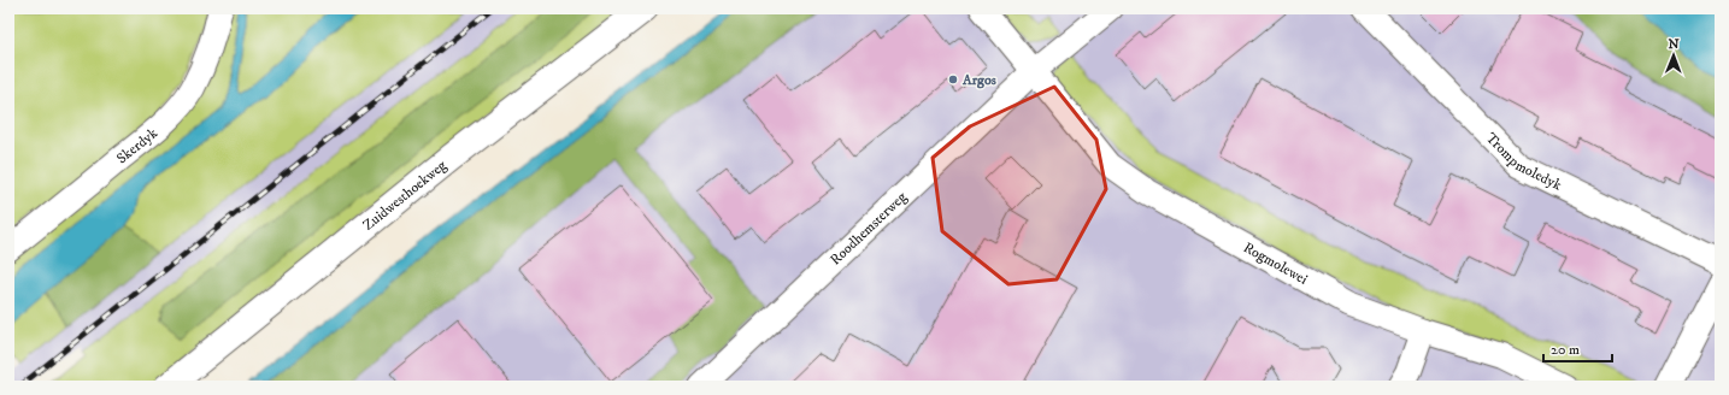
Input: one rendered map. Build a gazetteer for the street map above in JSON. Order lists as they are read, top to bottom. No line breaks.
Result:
{"streets":{"street":["Skerdyk","Trompmoledyk","Zuidwesthoekweg","Roodhemsterweg","Rogmolewei"]},"crossings":[["Roodhemsterweg","Rogmolewei"]],"places":["Argos"],"scale_bar":"20 m","north":"top"}
